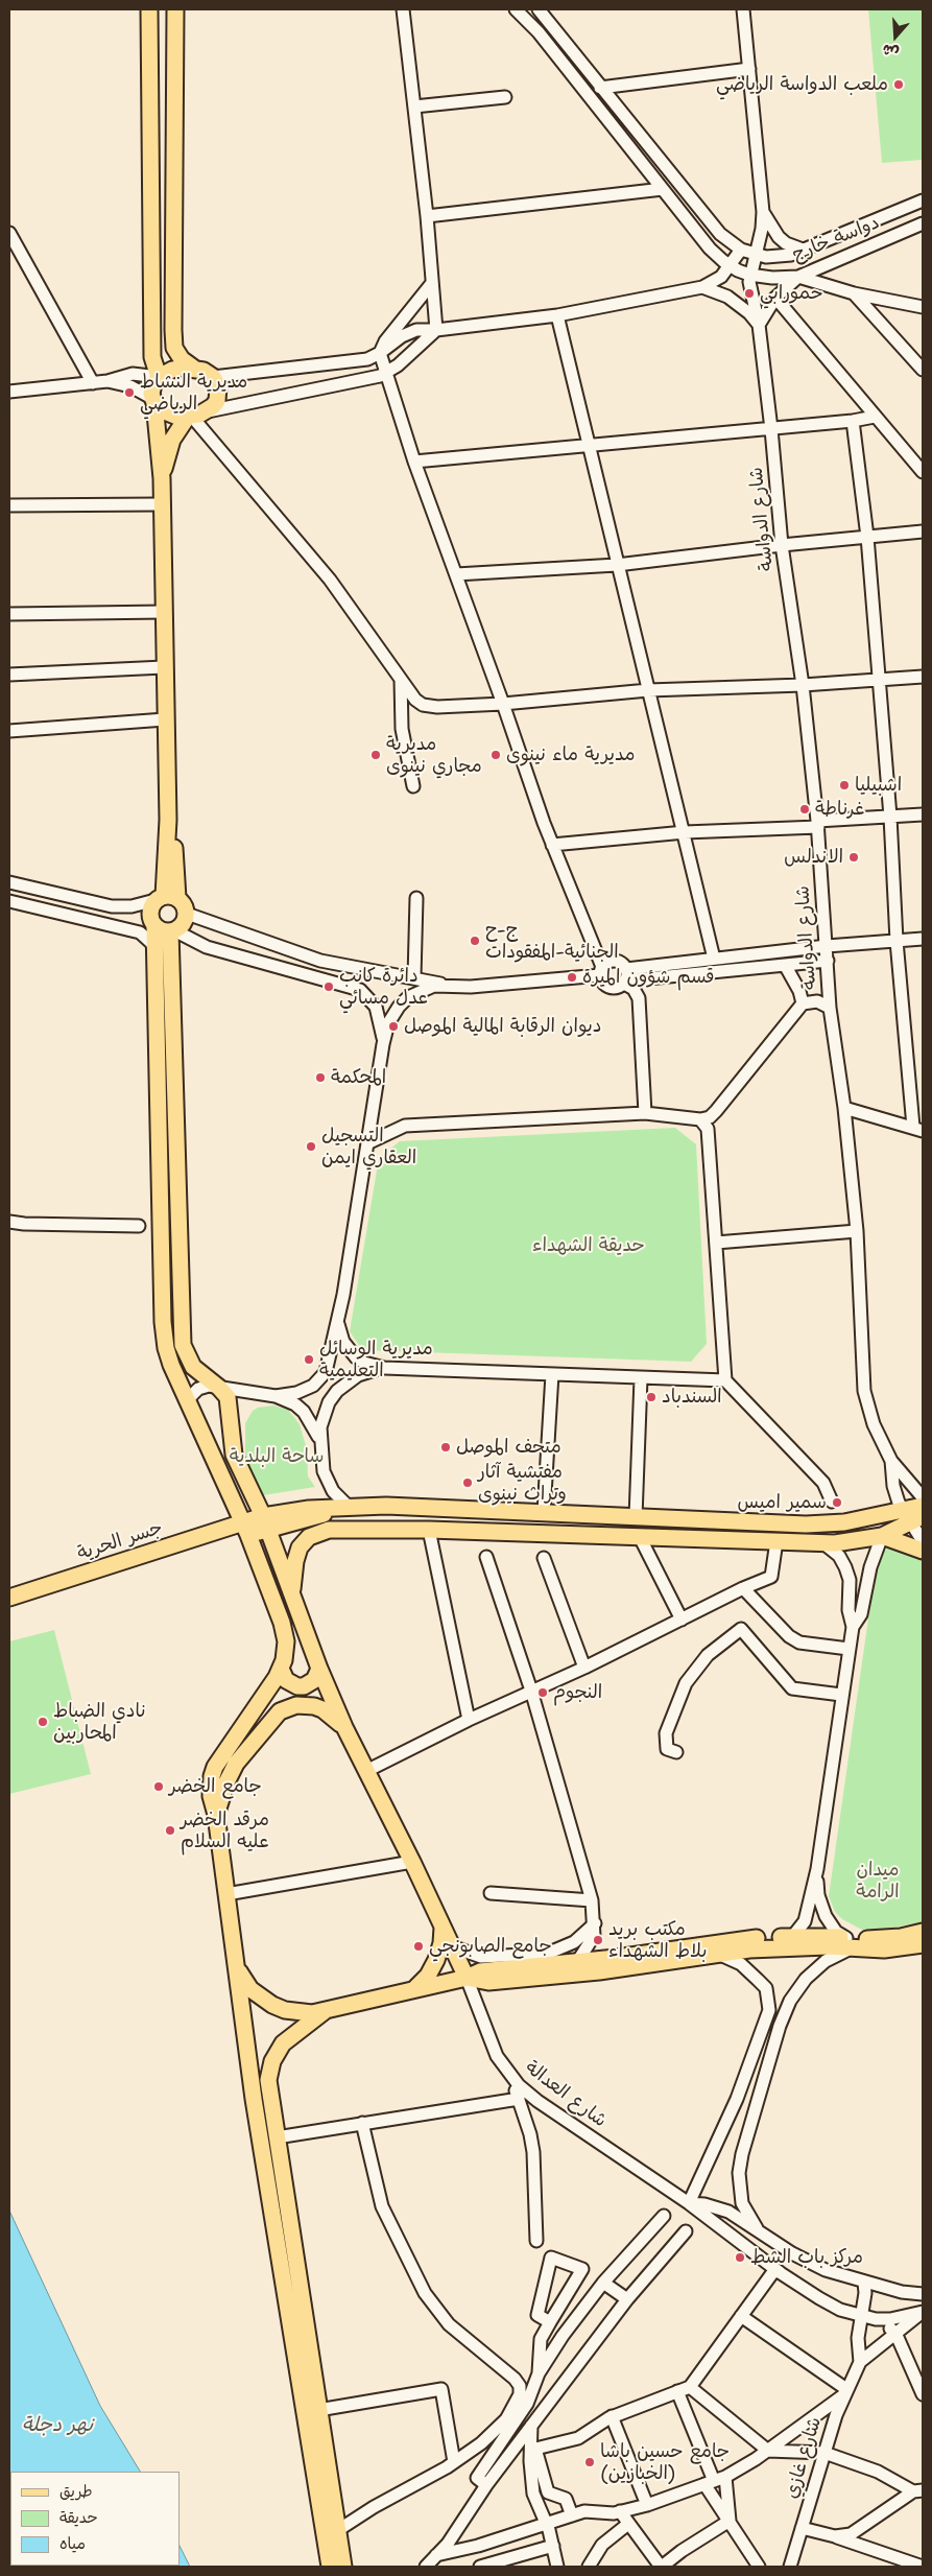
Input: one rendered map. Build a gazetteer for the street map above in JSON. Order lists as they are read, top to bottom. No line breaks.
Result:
{"streets":{"main road":["جسر الحرية"],"street":["دواسة خارج","شارع الدواسة","شارع العدالة","شارع غازي"]},"crossings":[["دواسة خارج","شارع الدواسة"]],"water":["نهر دجلة"],"parks":["حديقة الشهداء","ساحة البلدية","ميدان الرامة"],"places":["ملعب الدواسة الرياضي","حمورابي","مديرية النشاط الرياضي","مديرية مجاري نينوى","مديرية ماء نينوى","اشبيليا","غرناطة","الاندلس","ج-ح الجنائية-المفقودات","قسم شؤون الميرة","دائرة كانب عدل مسائي","ديوان الرقابة المالية الموصل","المحكمة","التسجيل العقاري ايمن","مديرية الوسائل التعليمية","السندباد","متحف الموصل","مفتشية آثار وتراث نينوى","سمير اميس","النجوم","نادي الضباط المحاربين","جامع الخضر","مرقد الخضر عليه السلام","مكتب بريد بلاط الشهداء","جامع الصابونجي","مركز باب الشط","جامع حسين باشا (الخبازين)"],"legend":["طريق","حديقة","مياه"],"north":"bottom"}
